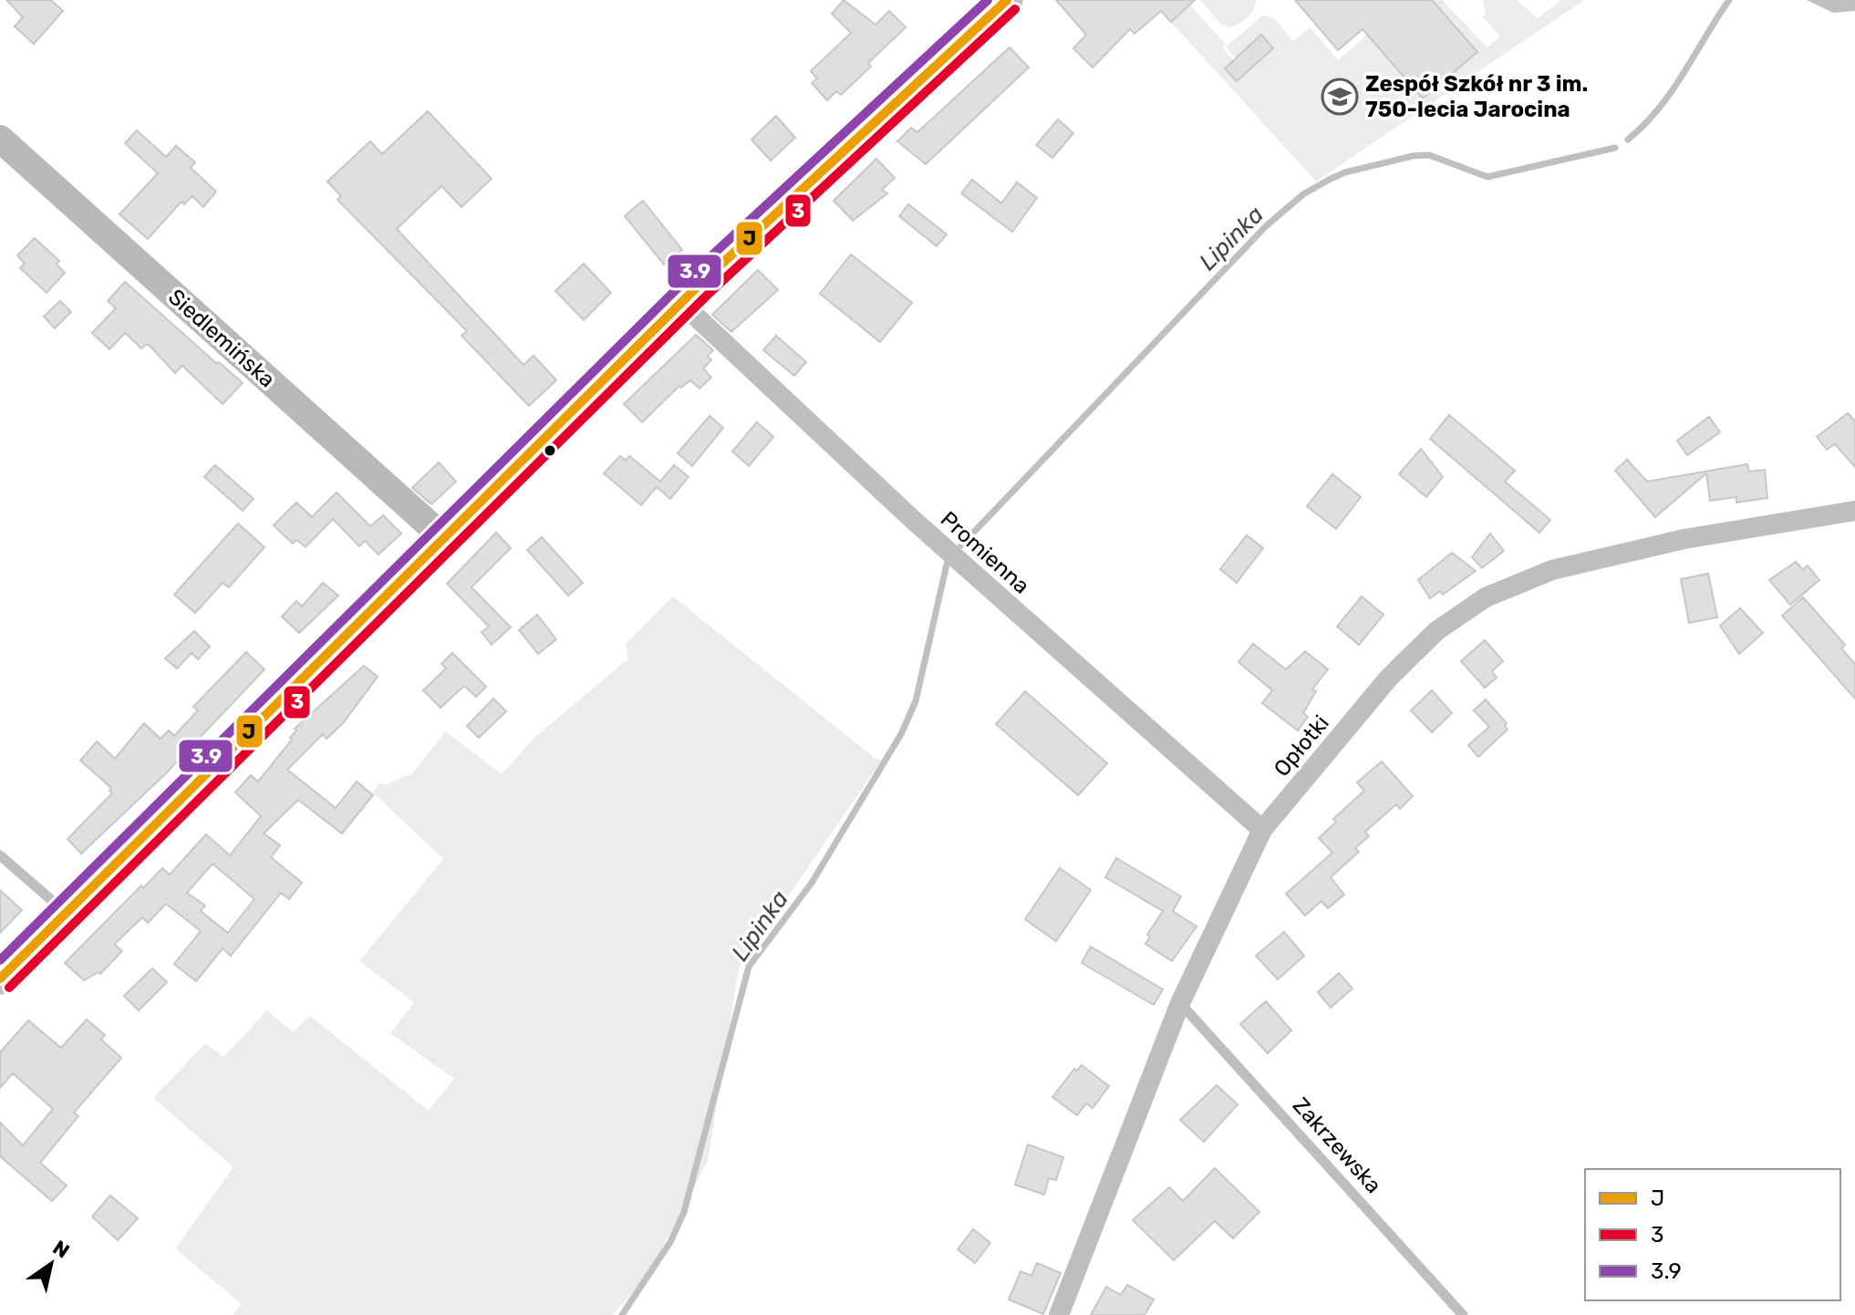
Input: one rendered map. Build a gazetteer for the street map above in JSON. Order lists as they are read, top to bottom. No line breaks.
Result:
{"streets":{"street":["Siedlemińska","Promienna","Opłotki"],"lane":["Zakrzewska"]},"crossings":[["Promienna","Opłotki"],["Opłotki","Zakrzewska"]],"water":["Lipinka"],"places":{"school or university":["Zespół Szkół nr 3 im. 750-lecia Jarocina"]},"lines":["transit line J","transit line 3.9","transit line 3"],"legend":["J","3","3.9"],"north":"top right"}
